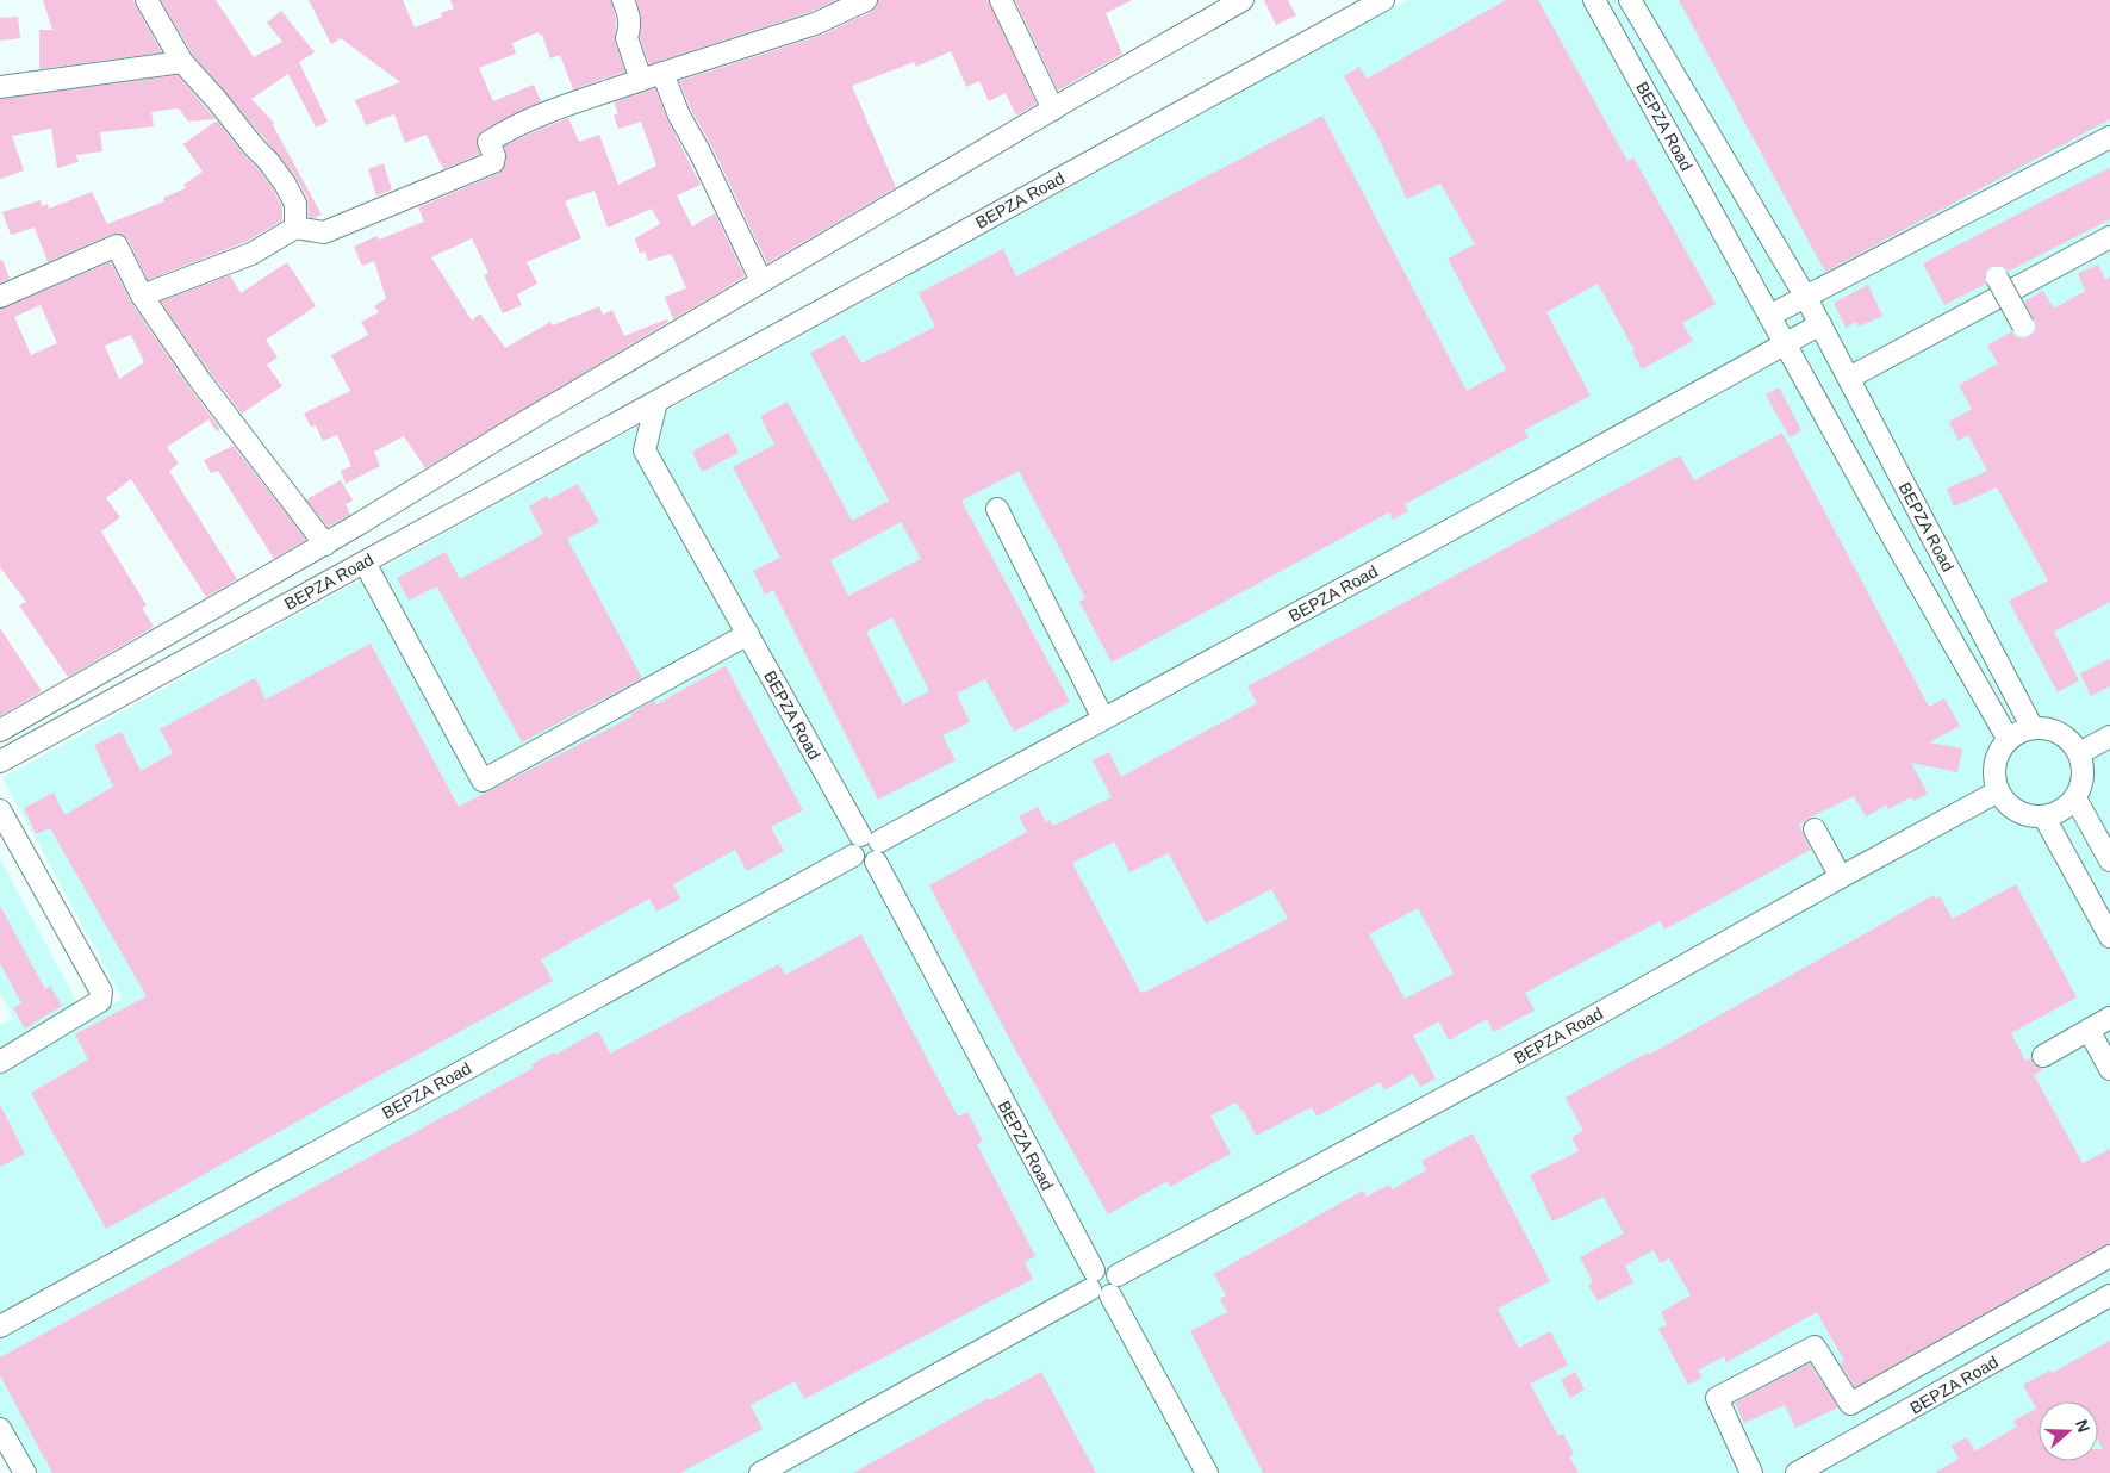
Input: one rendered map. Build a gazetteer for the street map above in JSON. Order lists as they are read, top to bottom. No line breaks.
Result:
{"streets":{"street":["BEPZA Road"]},"north":"right"}
